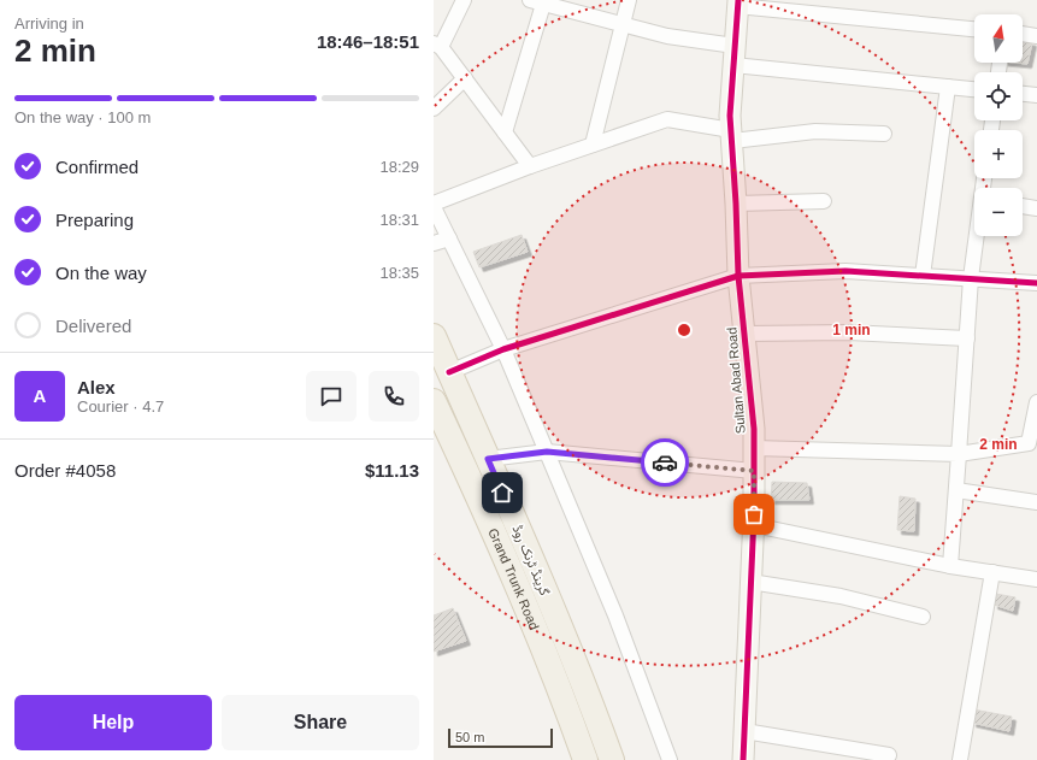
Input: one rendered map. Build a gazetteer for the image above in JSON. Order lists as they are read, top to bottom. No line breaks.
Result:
{"streets":{"main road":["گرینڈ ٹرنک روڈ","Grand Trunk Road"],"street":["Sultan Abad Road"]},"scale_bar":"50 m","north":"top","page":{"heading":["2 min","Arriving in","18:46–18:51"],"panel":["Alex","Courier · 4.7","Order #4058","$11.13"],"map_buttons":["+","−"],"bar":"On the way · 100 m","list":[["Confirmed","18:29"],["Preparing","18:31"],["On the way","18:35"],"Delivered"],"round":"A","buttons":["Help","Share"],"scale":"50 m"},"rings":["1 min","2 min"]}
